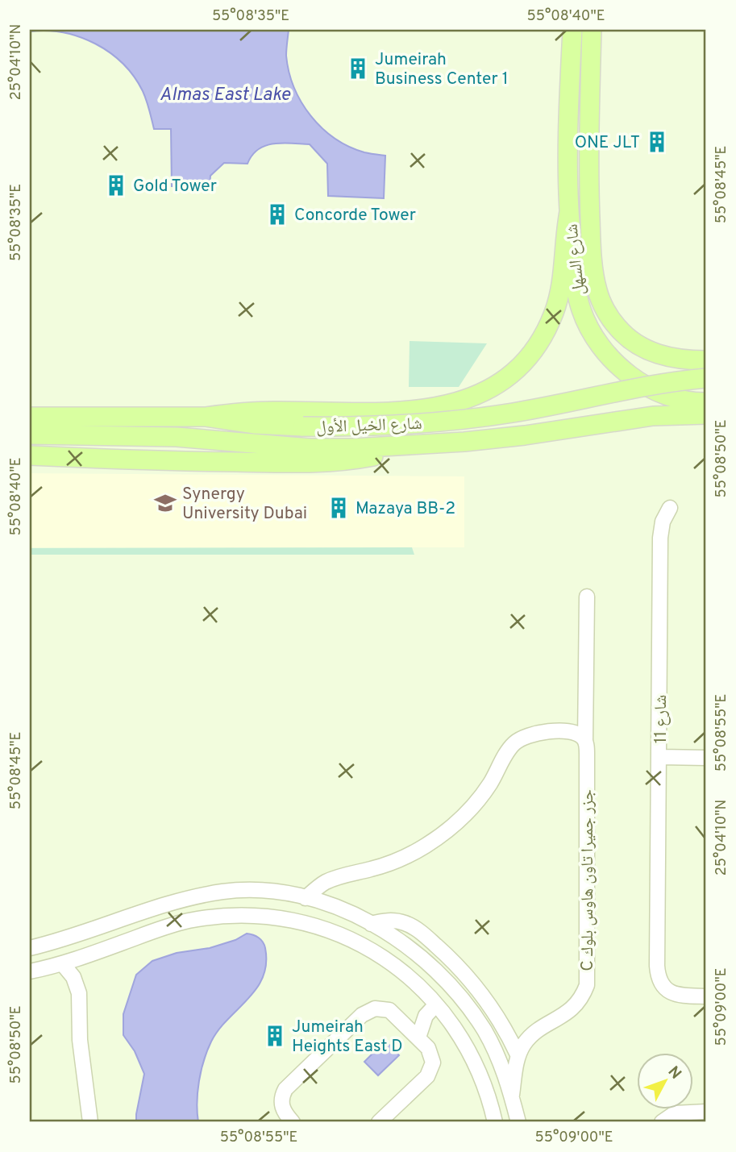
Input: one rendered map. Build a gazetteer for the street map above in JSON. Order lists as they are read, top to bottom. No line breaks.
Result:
{"streets":{"main road":["شارع السهل","شارع الخيل الأول"],"street":["شارع 11","C جزر جميرا تاون هاوس بلوك"]},"crossings":[["شارع السهل","شارع الخيل الأول"]],"water":["Almas East Lake"],"places":{"building":["Jumeirah Business Center 1","ONE JLT","Gold Tower","Concorde Tower","Mazaya BB-2","Jumeirah Heights East D"],"school or university":["Synergy University Dubai"]},"north":"top right","coordinates":["55°08'35\"E","55°08'40\"E","25°04'10\"N","55°08'45\"E","55°08'50\"E","55°08'55\"E","55°09'00\"E"]}
